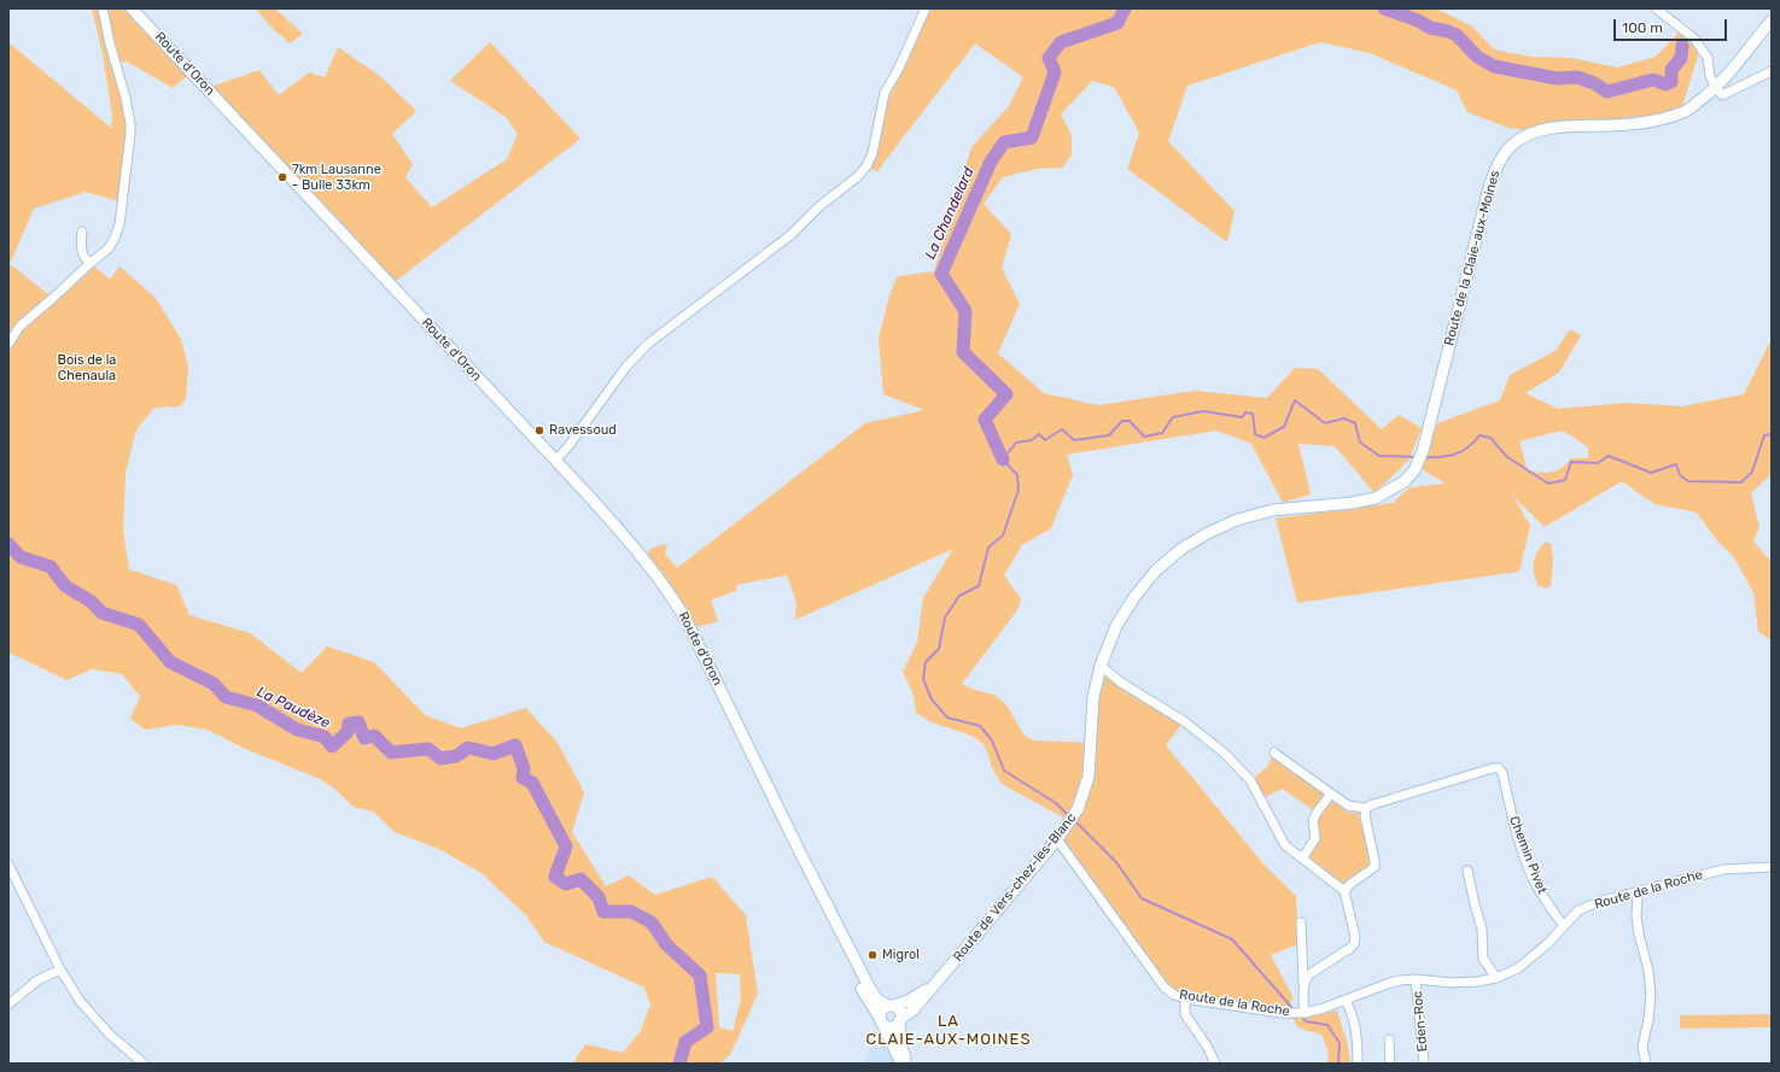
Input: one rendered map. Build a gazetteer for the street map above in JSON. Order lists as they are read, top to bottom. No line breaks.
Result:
{"streets":{"main road":["Route d'Oron","Route de la Claie-aux-Moines","Route de Vers-chez-les-Blanc"],"street":["Chemin Pivet","Route de la Roche","Eden-Roc"]},"crossings":[["Route de la Claie-aux-Moines","Route de Vers-chez-les-Blanc"],["Chemin Pivet","Route de la Roche"],["Route de Vers-chez-les-Blanc","Route de la Roche"],["Route de la Roche","Eden-Roc"]],"districts":["LA CLAIE-AUX-MOINES"],"water":["La Chandelard","La Paudèze"],"parks":["Bois de la Chenaula"],"places":["7km Lausanne - Bulle 33km","Ravessoud","Migrol"],"scale_bar":"100 m"}
